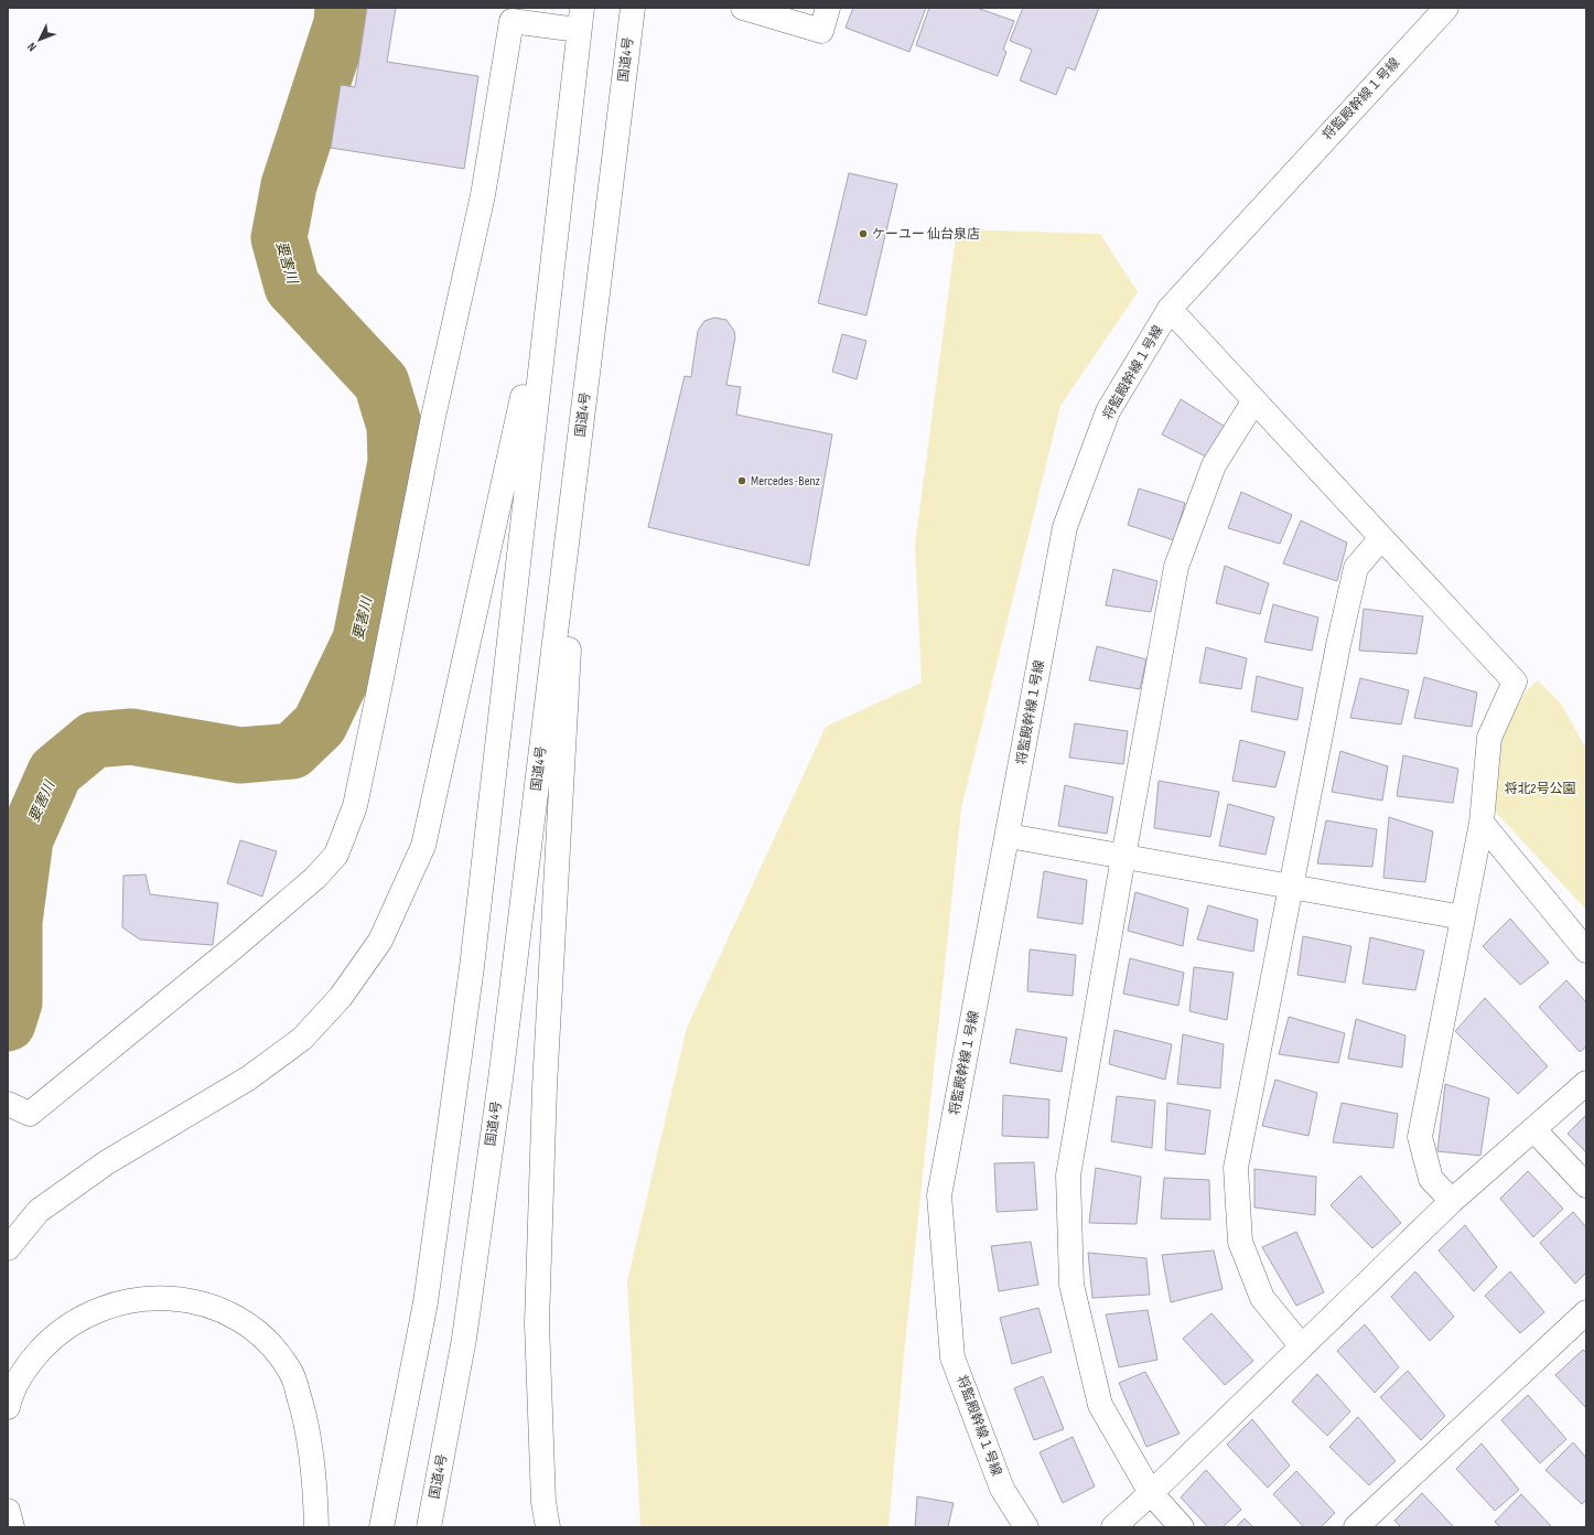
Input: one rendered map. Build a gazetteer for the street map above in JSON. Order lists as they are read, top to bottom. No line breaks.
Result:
{"streets":{"main road":["国道4号","将監殿幹線１号線"]},"water":["要害川"],"parks":["将北2号公園"],"places":["ケーユー 仙台泉店","Mercedes-Benz"],"north":"bottom left"}
